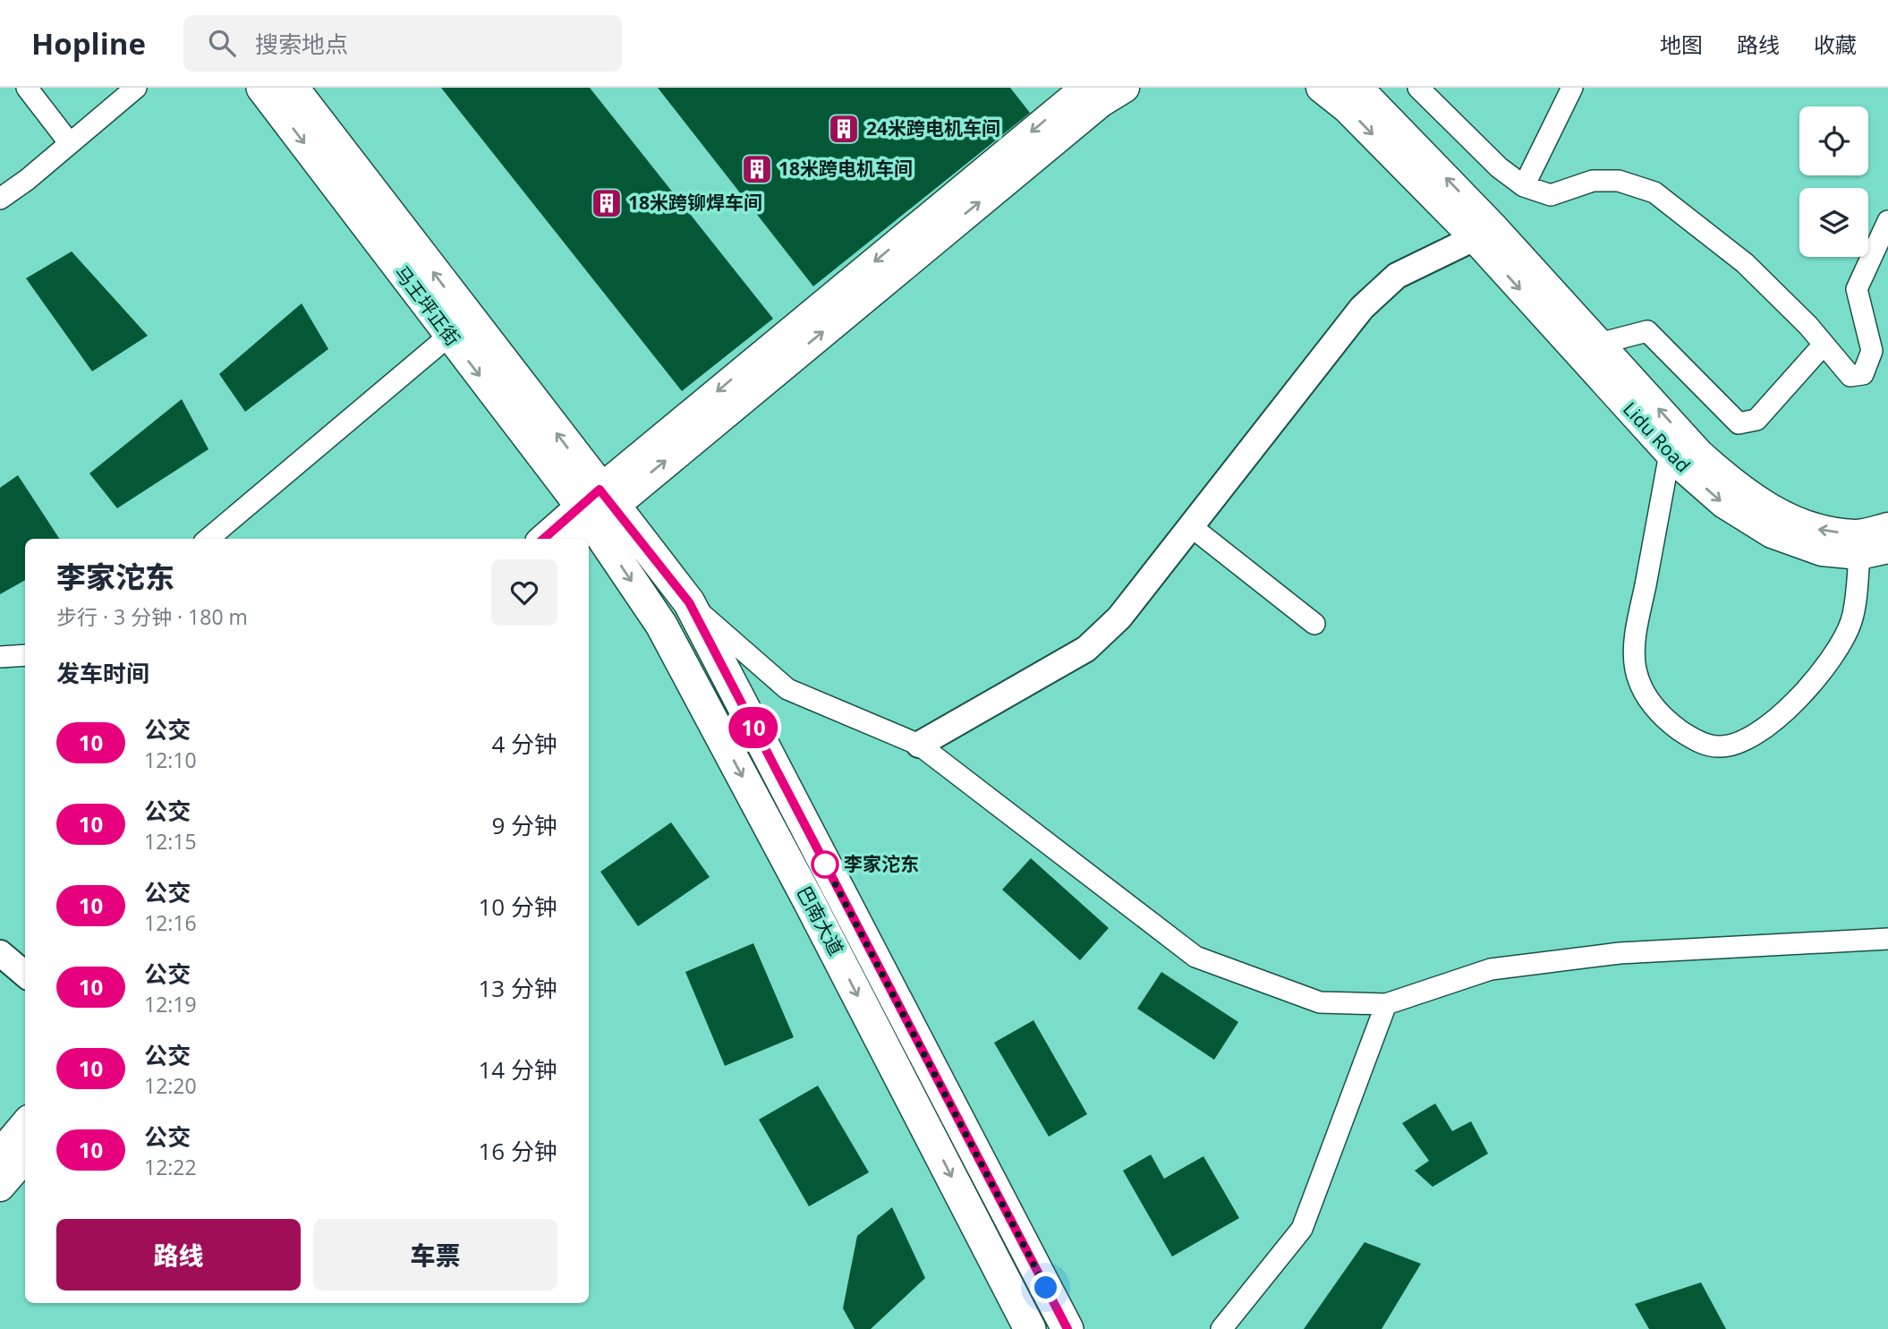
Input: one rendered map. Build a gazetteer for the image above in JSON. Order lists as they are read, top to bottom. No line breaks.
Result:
{"streets":{"main road":["马王坪正街","Lidu Road","巴南大道"]},"crossings":[["马王坪正街","巴南大道"]],"places":{"building":["24米跨电机车间","18米跨电机车间","18米跨铆焊车间"],"other":["李家沱东"]},"lines":["bus line 10"],"page":{"header":"Hopline","search":"搜索地点","nav":["地图","路线","收藏"],"on_map":"10","heading":[["李家沱东","步行 · 3 分钟 · 180 m"],"发车时间"],"list":[{"mark":"10","name":"公交","note":"12:10","value":"4 分钟"},{"mark":"10","name":"公交","note":"12:15","value":"9 分钟"},{"mark":"10","name":"公交","note":"12:16","value":"10 分钟"},{"mark":"10","name":"公交","note":"12:19","value":"13 分钟"},{"mark":"10","name":"公交","note":"12:20","value":"14 分钟"},{"mark":"10","name":"公交","note":"12:22","value":"16 分钟"}],"buttons":["路线","车票"]}}
